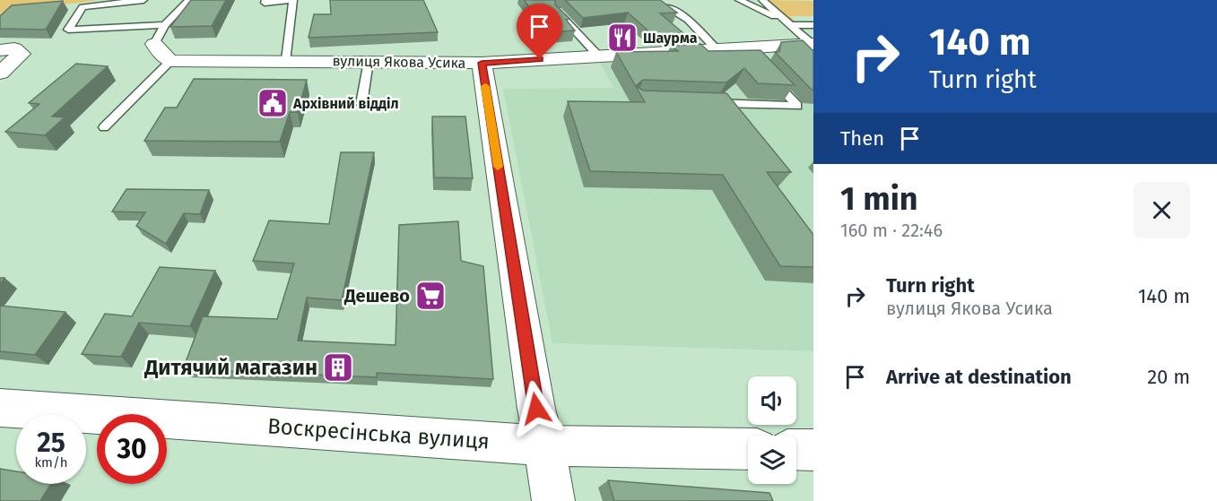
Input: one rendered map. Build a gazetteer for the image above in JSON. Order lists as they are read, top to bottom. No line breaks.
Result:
{"streets":{"street":["вулиця Якова Усика","Воскресінська вулиця"]},"places":{"restaurant":["Шаурма"],"public building":["Архівний відділ"],"supermarket":["Дешево"],"building":["Дитячий магазин"]},"page":{"turn":["140 m","Turn right"],"then":"Then","heading":["1 min","160 m · 22:46"],"list":[{"name":"Turn right","note":"вулиця Якова Усика","value":"140 m"},{"name":"Arrive at destination","value":"20 m"}],"speed":"25 km/h","limit":"30"}}
